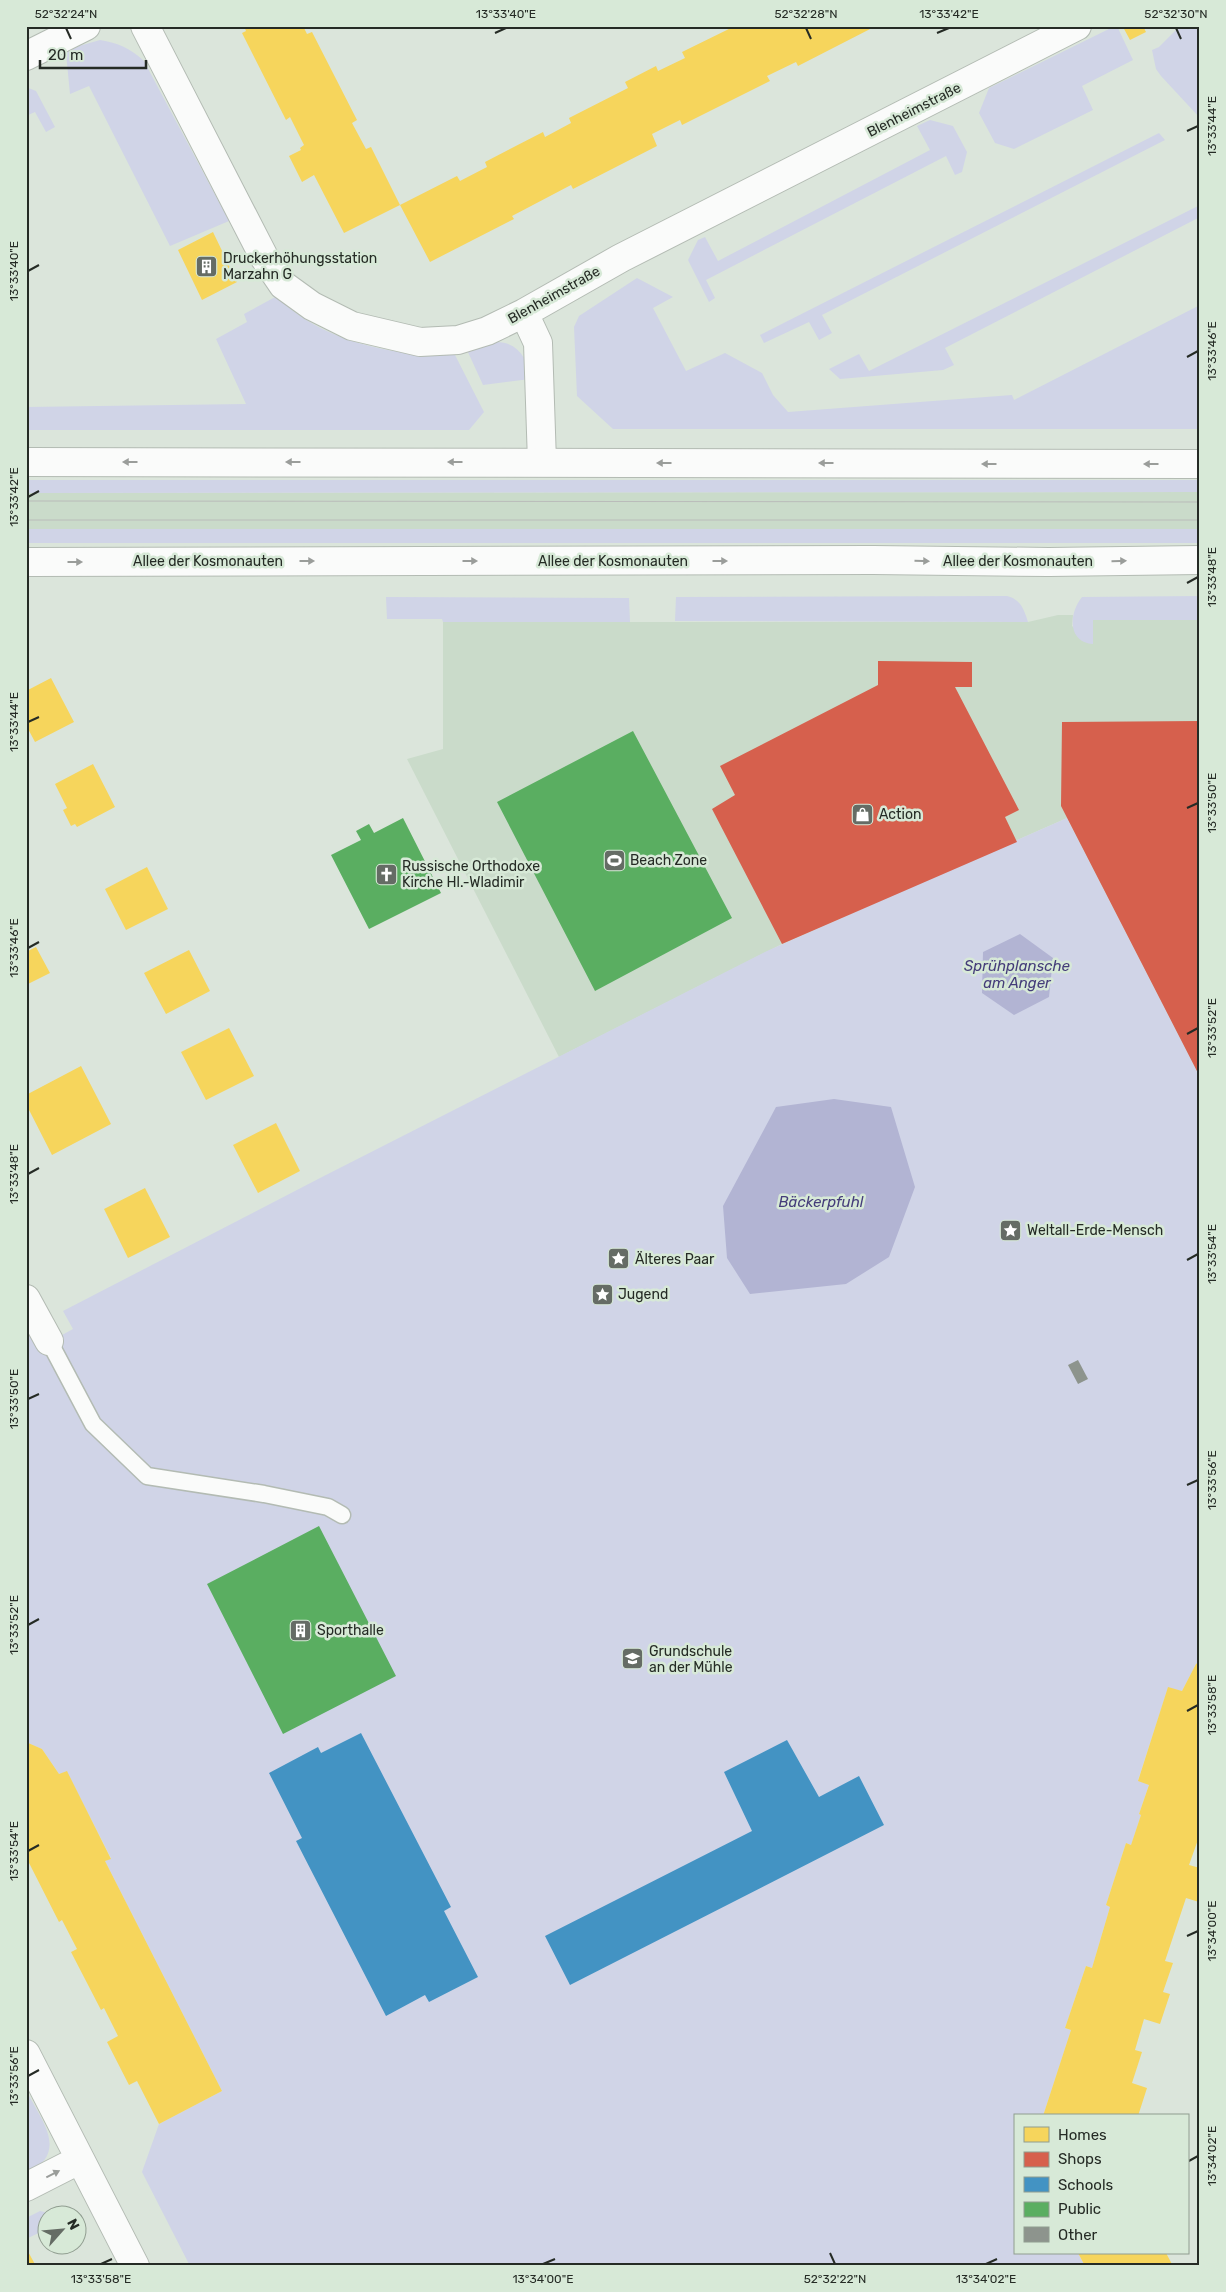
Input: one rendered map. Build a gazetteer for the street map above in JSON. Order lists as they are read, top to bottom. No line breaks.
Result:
{"streets":{"main road":["Blenheimstraße","Allee der Kosmonauten"]},"water":["Sprühplansche am Anger","Bäckerpfuhl"],"places":{"building":["Druckerhöhungsstation Marzahn G","Sporthalle"],"shop":["Action"],"sports":["Beach Zone"],"church":["Russische Orthodoxe Kirche Hl.-Wladimir"],"place":["Weltall-Erde-Mensch","Älteres Paar","Jugend"],"school or university":["Grundschule an der Mühle"]},"legend":["Homes","Shops","Schools","Public","Other"],"scale_bar":"20 m","north":"top right","coordinates":["52°32'24\"N","13°33'40\"E","52°32'28\"N","13°33'42\"E","52°32'30\"N","13°33'44\"E","13°33'46\"E","13°33'48\"E","13°33'50\"E","13°33'52\"E","13°33'54\"E","13°33'56\"E","13°33'58\"E","13°34'00\"E","13°34'02\"E","52°32'22\"N"]}
